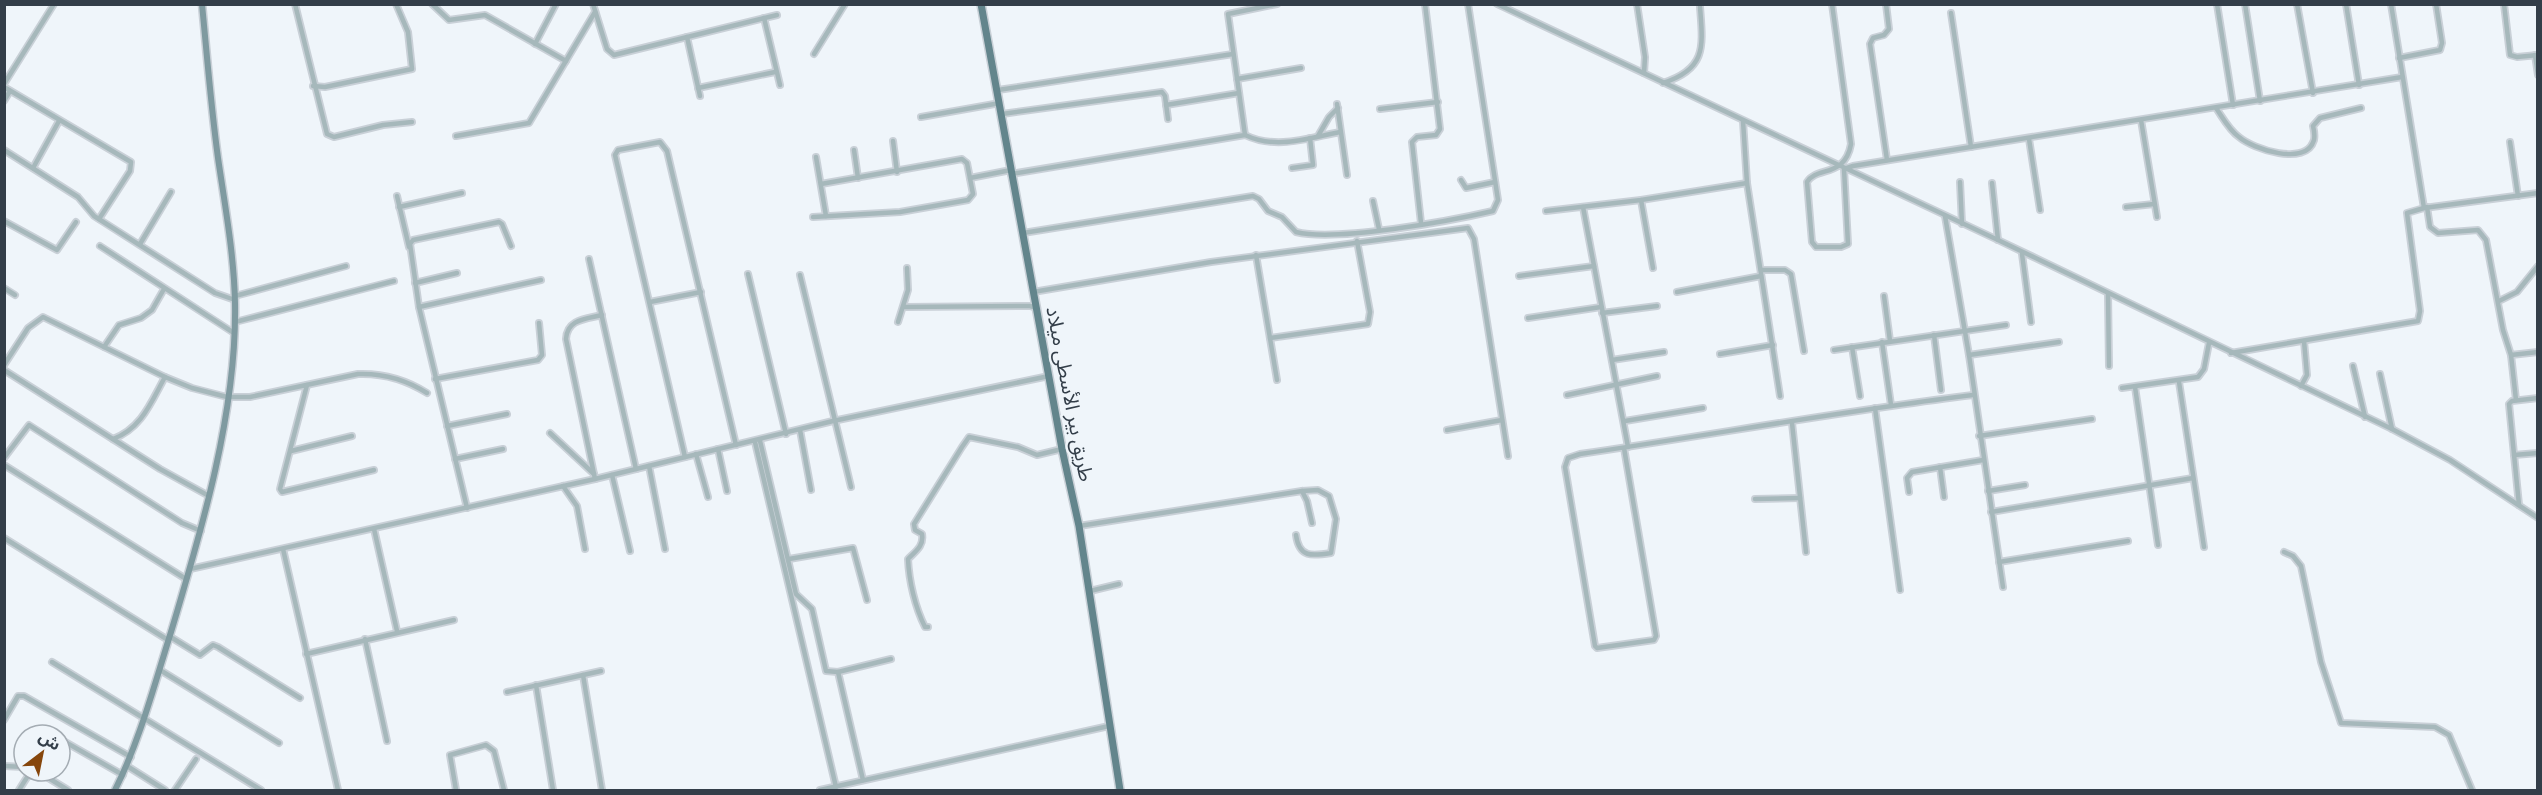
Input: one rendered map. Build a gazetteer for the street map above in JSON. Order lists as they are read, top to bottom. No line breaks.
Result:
{"streets":{"main road":["طريق بير الأسطى ميلاد"]},"north":"top right"}
